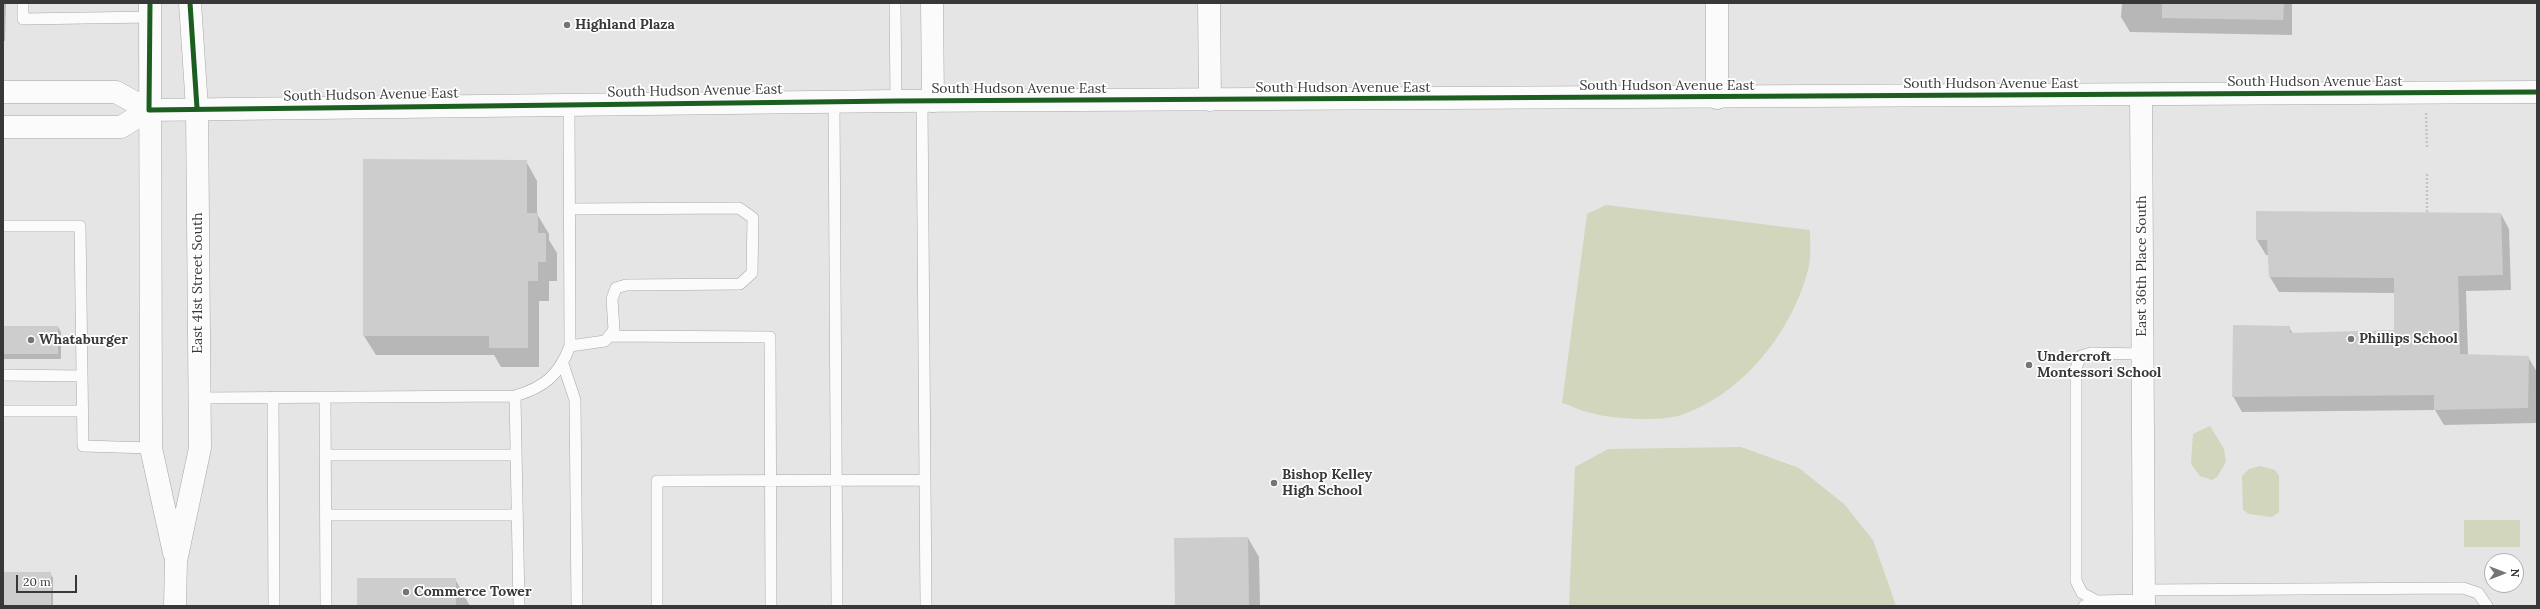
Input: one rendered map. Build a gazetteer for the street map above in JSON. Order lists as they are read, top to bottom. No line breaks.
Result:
{"streets":{"main road":["South Hudson Avenue East","East 36th Place South","East 41st Street South"]},"crossings":[["South Hudson Avenue East","East 36th Place South"],["South Hudson Avenue East","East 41st Street South"]],"places":["Highland Plaza","Phillips School","Whataburger","Undercroft Montessori School","Bishop Kelley High School","Commerce Tower"],"scale_bar":"20 m","north":"right"}
